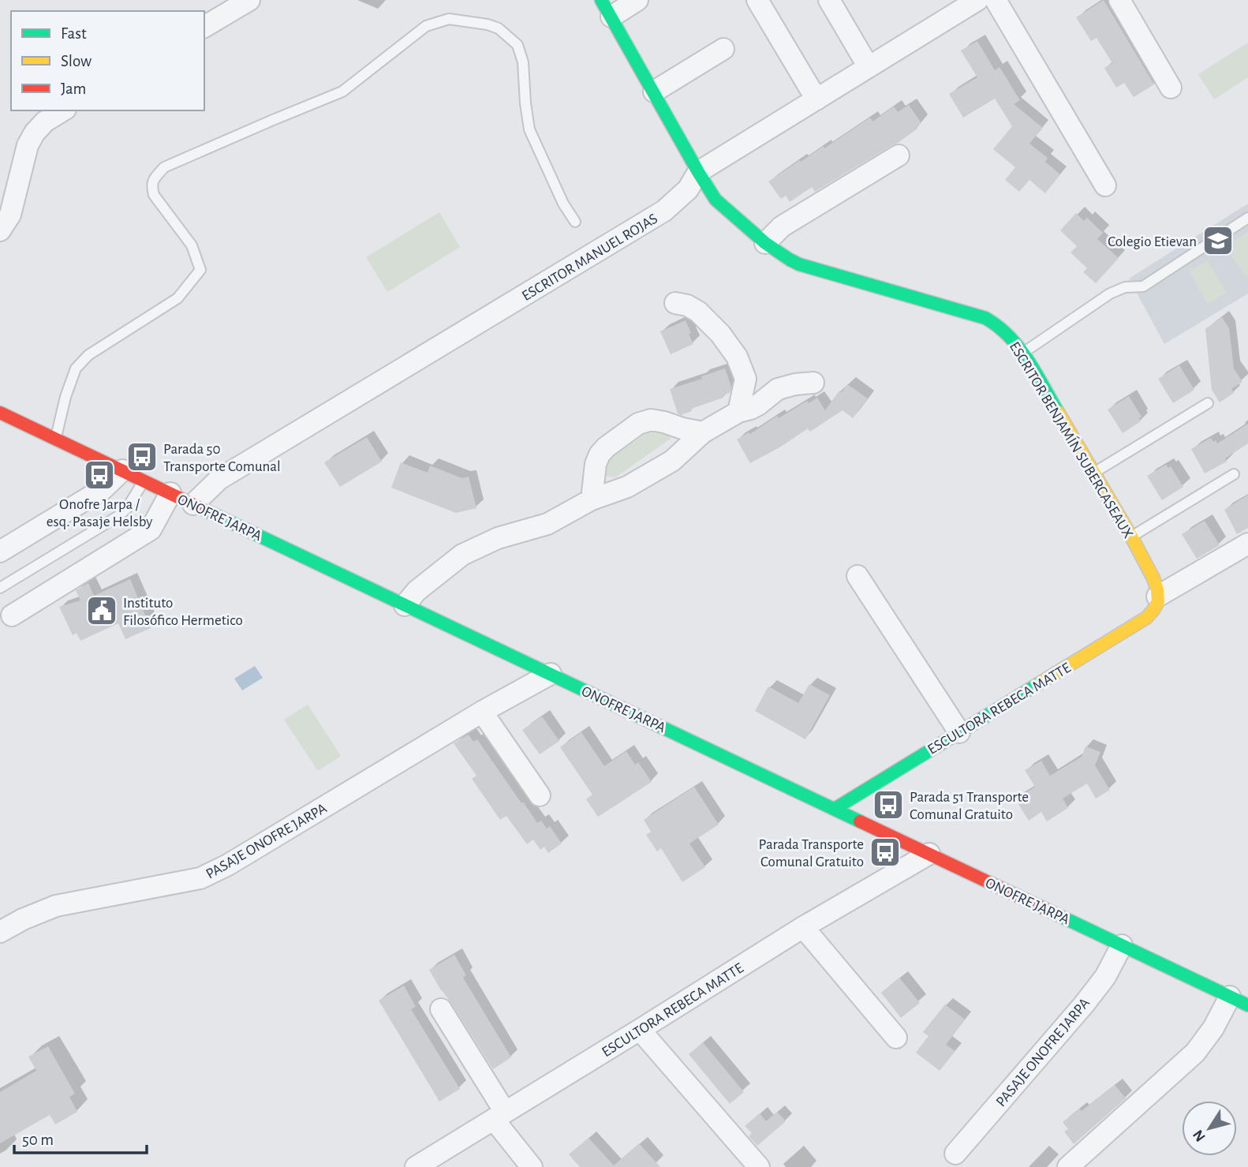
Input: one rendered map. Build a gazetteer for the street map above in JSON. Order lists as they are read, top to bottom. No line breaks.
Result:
{"streets":{"street":["ESCRITOR MANUEL ROJAS","ESCRITOR BENJAMÍN SUBERCASEAUX","ONOFRE JARPA","ESCULTORA REBECA MATTE","PASAJE ONOFRE JARPA"]},"crossings":[["ESCRITOR MANUEL ROJAS","ESCRITOR BENJAMÍN SUBERCASEAUX"],["ESCRITOR MANUEL ROJAS","ONOFRE JARPA"],["ESCRITOR BENJAMÍN SUBERCASEAUX","ESCULTORA REBECA MATTE"],["ONOFRE JARPA","ESCULTORA REBECA MATTE"],["ONOFRE JARPA","PASAJE ONOFRE JARPA"]],"places":{"school or university":["Colegio Etievan"],"bus stop":["Parada 50 Transporte Comunal","Onofre Jarpa / esq. Pasaje Helsby","Parada 51 Transporte Comunal Gratuito","Parada Transporte Comunal Gratuito"],"public building":["Instituto Filosófico Hermetico"]},"legend":["Fast","Slow","Jam"],"scale_bar":"50 m","north":"bottom left"}
